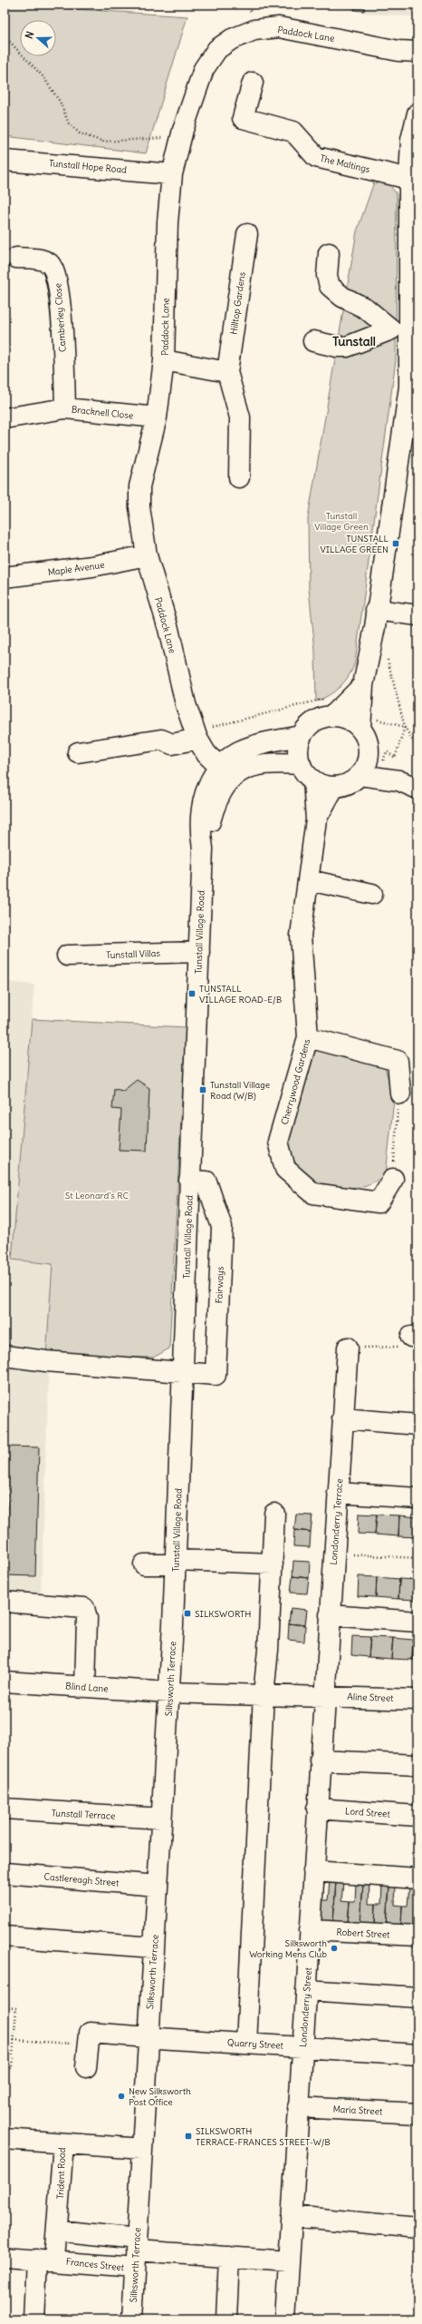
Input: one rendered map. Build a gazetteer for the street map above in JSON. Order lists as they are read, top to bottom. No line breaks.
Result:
{"streets":{"street":["Paddock Lane","The Maltings","Tunstall Hope Road","Hilltop Gardens","Camberley Close","Bracknell Close","Maple Avenue","Tunstall Village Road","Tunstall Villas","Cherrywood Gardens","Fairways","Londonderry Terrace","Silksworth Terrace","Blind Lane","Aline Street","Lord Street","Tunstall Terrace","Castlereagh Street","Robert Street","Londonderry Street","Quarry Street","Maria Street","Trident Road","Frances Street"]},"crossings":[["Paddock Lane","Tunstall Hope Road"],["Paddock Lane","Bracknell Close"],["Paddock Lane","Maple Avenue"],["Paddock Lane","Tunstall Village Road"],["Camberley Close","Bracknell Close"],["Tunstall Village Road","Tunstall Villas"],["Tunstall Village Road","Cherrywood Gardens"],["Tunstall Village Road","Fairways"],["Tunstall Village Road","Silksworth Terrace"],["Londonderry Terrace","Aline Street"],["Londonderry Terrace","Londonderry Street"],["Silksworth Terrace","Blind Lane"],["Silksworth Terrace","Tunstall Terrace"],["Silksworth Terrace","Castlereagh Street"],["Silksworth Terrace","Quarry Street"],["Silksworth Terrace","Frances Street"],["Blind Lane","Aline Street"],["Aline Street","Londonderry Street"],["Lord Street","Londonderry Street"],["Robert Street","Londonderry Street"],["Londonderry Street","Quarry Street"],["Londonderry Street","Maria Street"],["Trident Road","Frances Street"]],"districts":["Tunstall"],"parks":["Tunstall Village Green","St Leonard's RC"],"places":{"transit":["TUNSTALL VILLAGE GREEN","TUNSTALL VILLAGE ROAD-E/B","Tunstall Village Road (W/B)","SILKSWORTH","SILKSWORTH TERRACE-FRANCES STREET-W/B"],"other":["Silksworth Working Mens Club","New Silksworth Post Office"]},"north":"left"}
